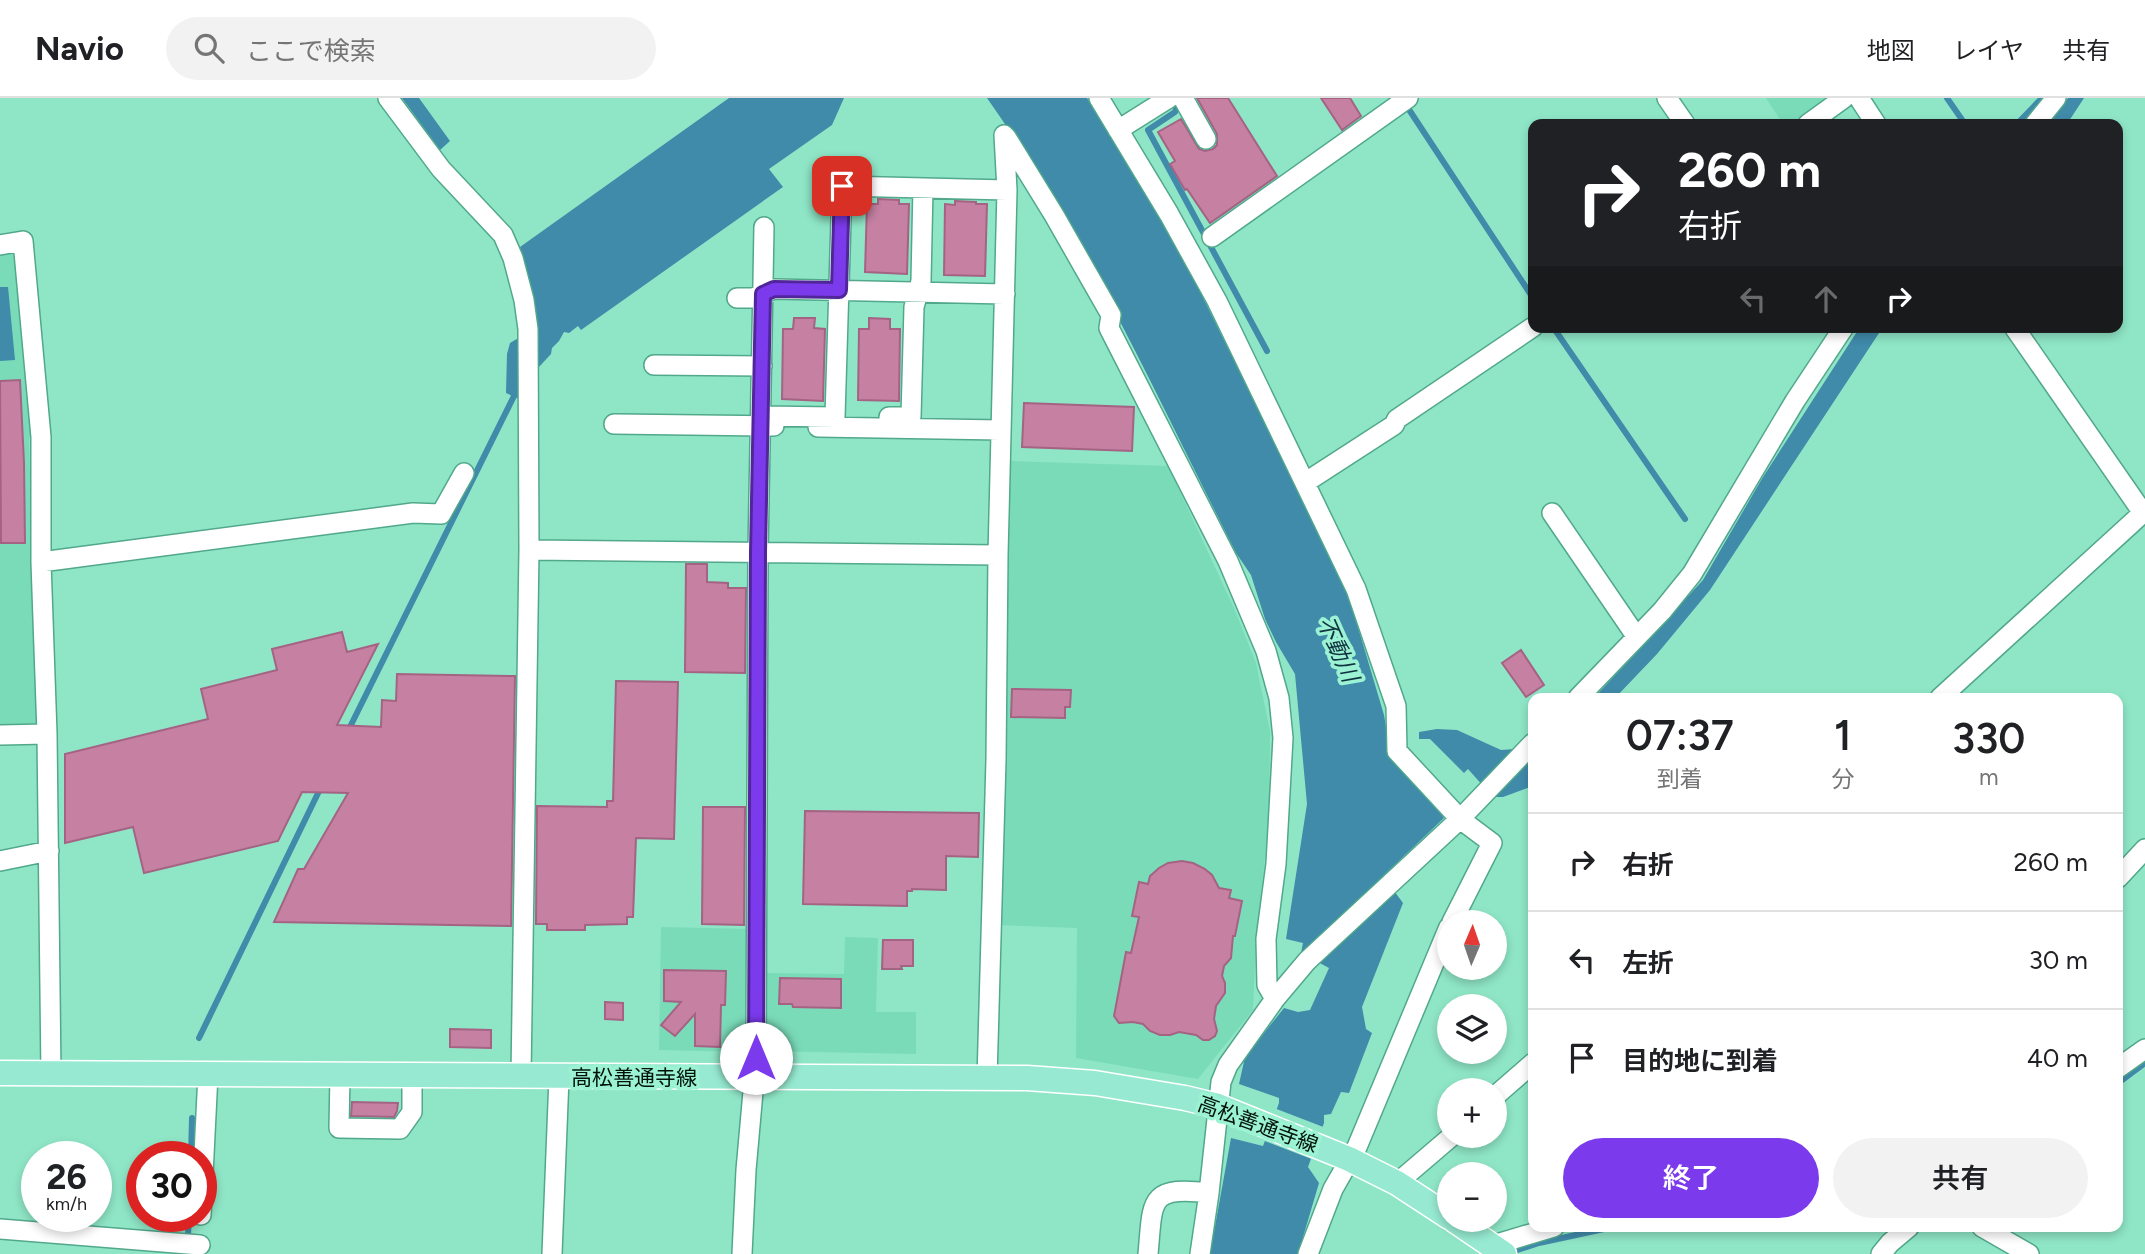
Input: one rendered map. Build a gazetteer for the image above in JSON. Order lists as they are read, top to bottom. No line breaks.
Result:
{"streets":{"main road":["高松善通寺線"]},"water":["不動川"],"north":"top","page":{"header":"Navio","search":"ここで検索","nav":["地図","レイヤ","共有"],"turn":["260 m","右折"],"eta":["07:37","到着","1","分","330","m"],"list":[{"name":"右折","value":"260 m"},{"name":"左折","value":"30 m"},{"name":"目的地に到着","value":"40 m"}],"map_buttons":["+","−"],"buttons":["終了","共有"],"speed":"26 km/h","limit":"30"}}
